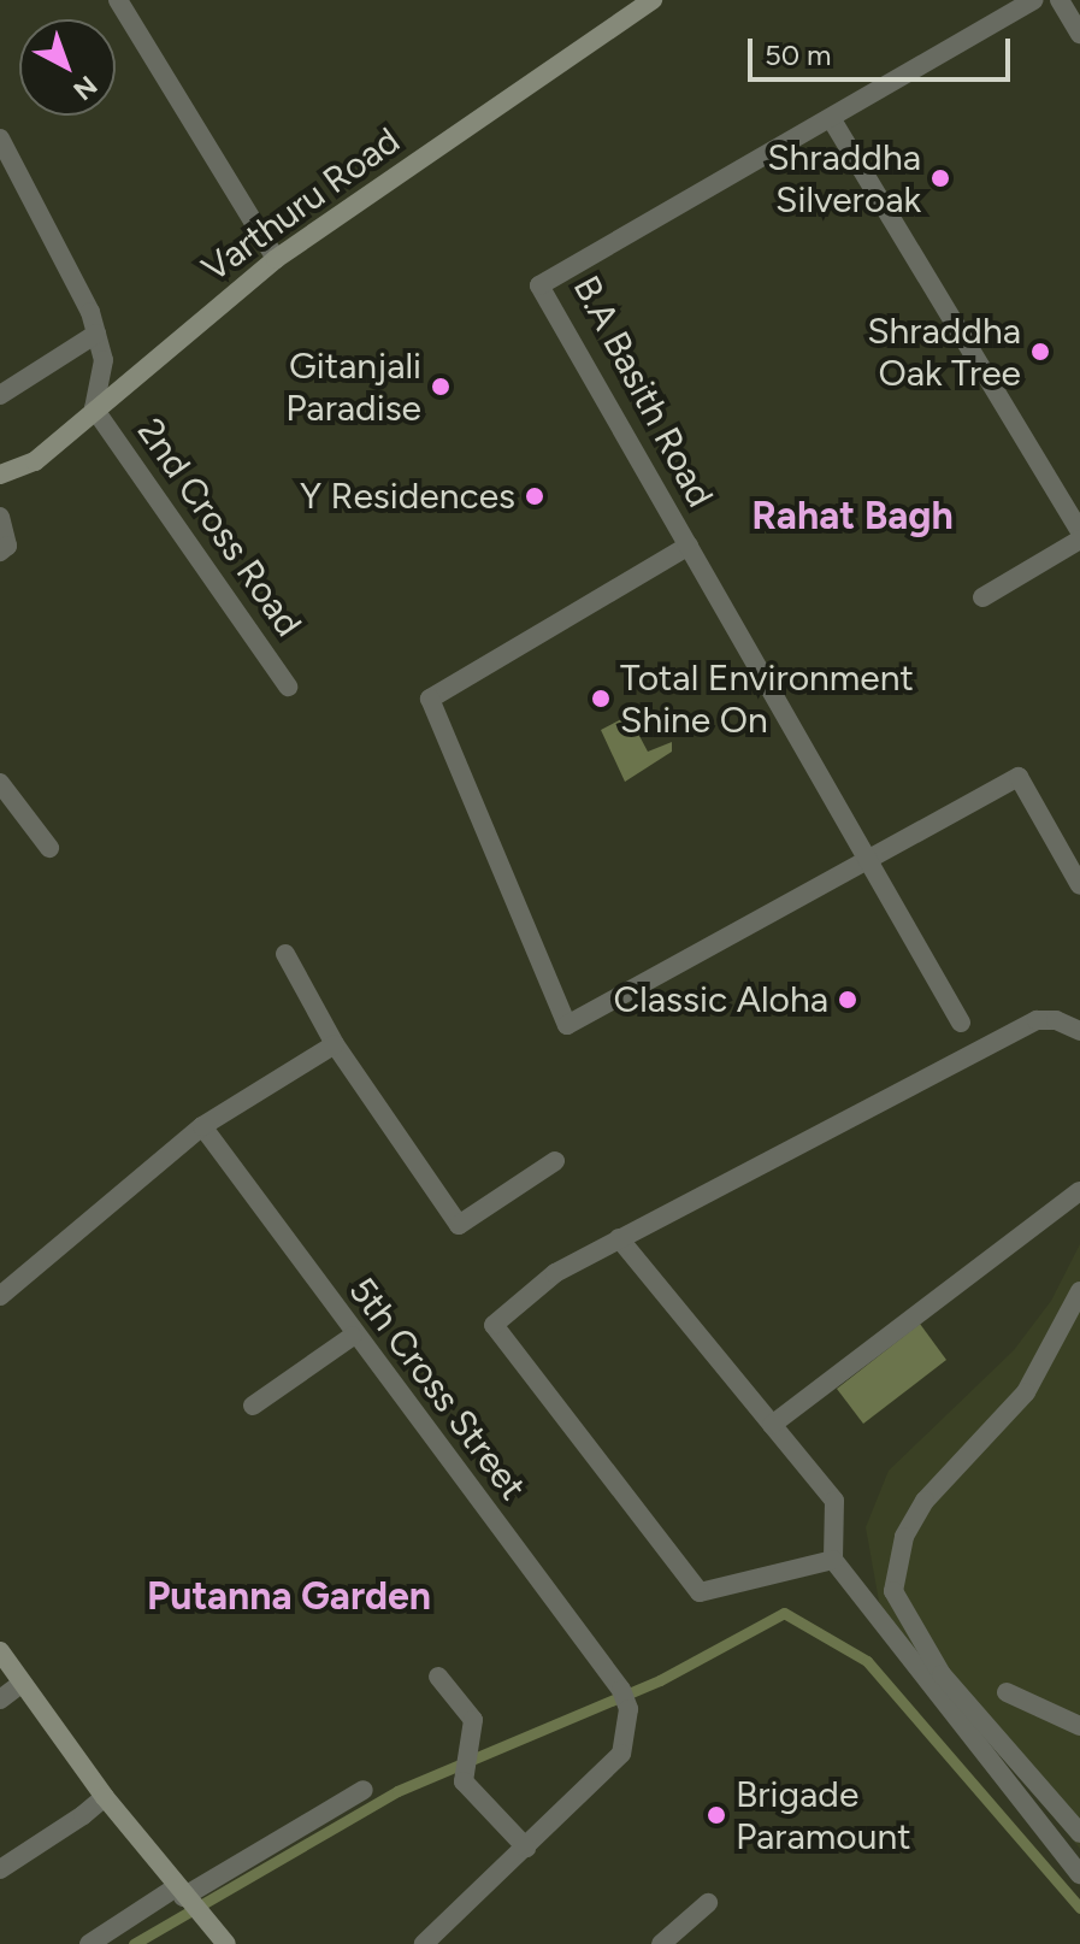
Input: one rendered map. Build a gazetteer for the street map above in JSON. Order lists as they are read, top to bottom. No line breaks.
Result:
{"streets":{"street":["Varthuru Road","B.A Basith Road","2nd Cross Road","5th Cross Street"]},"crossings":[["Varthuru Road","2nd Cross Road"]],"districts":["Rahat Bagh","Putanna Garden"],"places":["Shraddha Silveroak","Shraddha Oak Tree","Gitanjali Paradise","Y Residences","Total Environment Shine On","Classic Aloha","Brigade Paramount"],"scale_bar":"50 m","north":"bottom right"}
